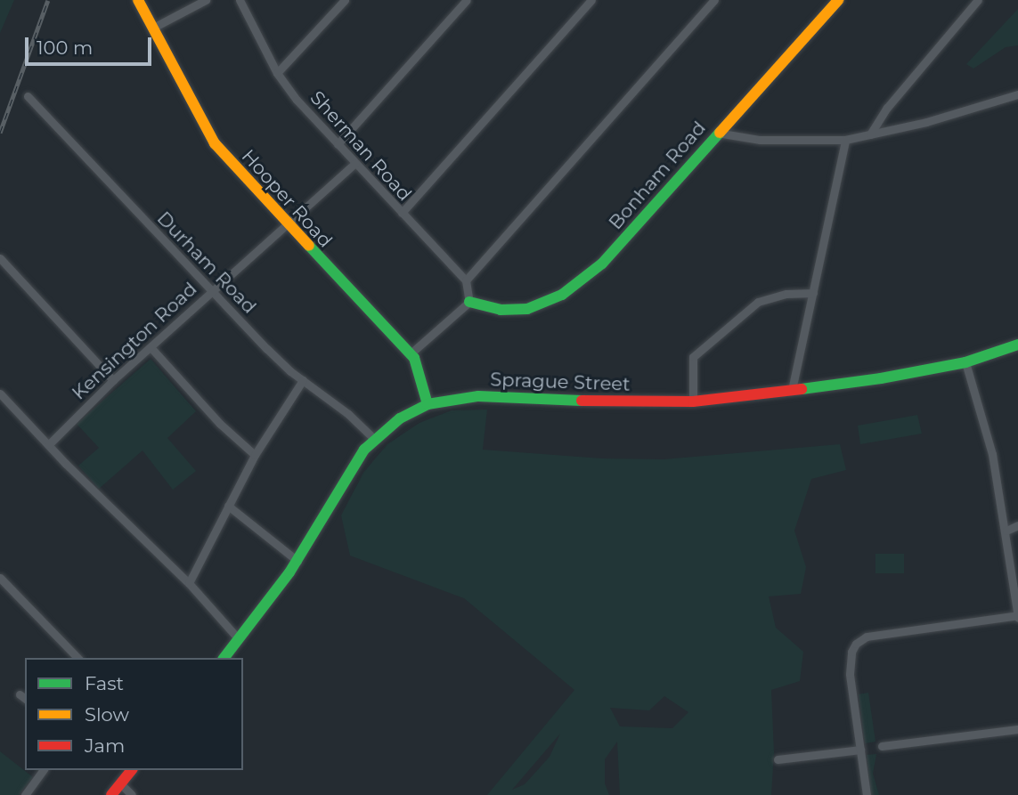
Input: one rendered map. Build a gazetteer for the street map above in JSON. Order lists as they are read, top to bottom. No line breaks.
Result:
{"streets":{"street":["Sherman Road","Bonham Road","Hooper Road","Durham Road","Kensington Road","Sprague Street"]},"crossings":[["Sherman Road","Kensington Road"],["Hooper Road","Kensington Road"],["Hooper Road","Sprague Street"],["Durham Road","Kensington Road"],["Durham Road","Sprague Street"]],"legend":["Fast","Slow","Jam"],"scale_bar":"100 m"}
